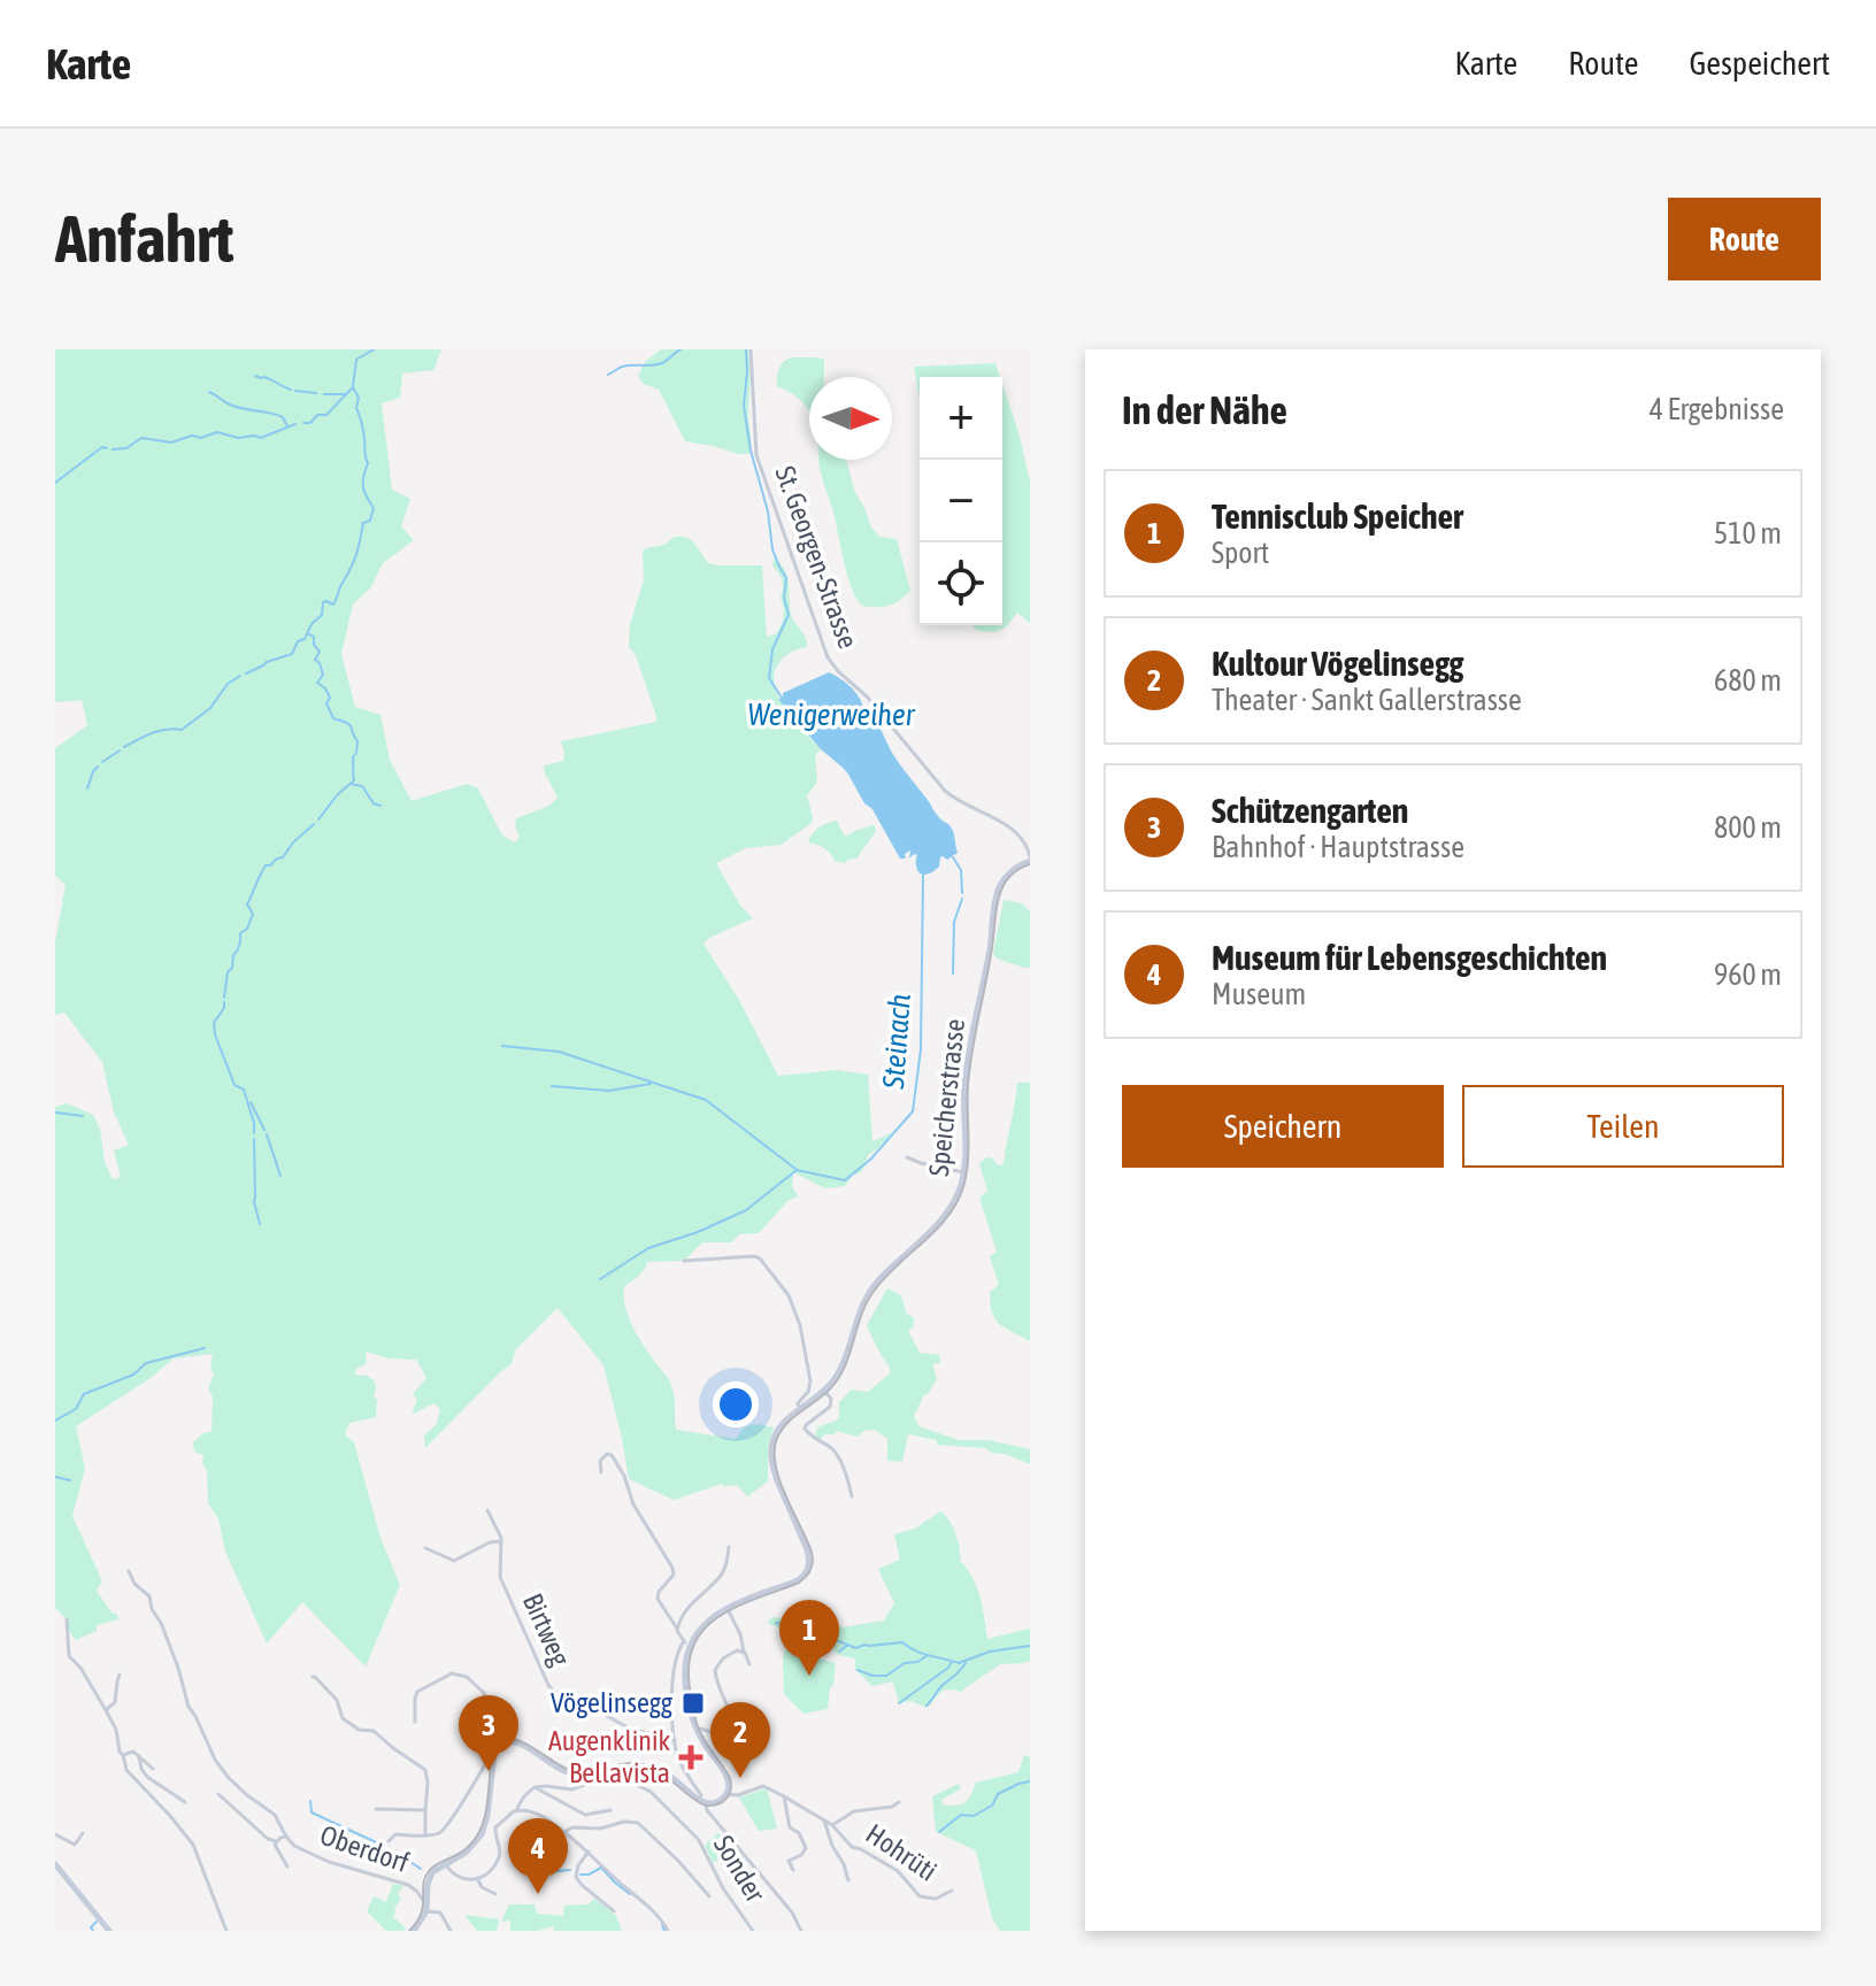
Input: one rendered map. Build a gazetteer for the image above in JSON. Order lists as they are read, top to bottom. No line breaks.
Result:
{"streets":{"main road":["Speicherstrasse"],"street":["St. Georgen-Strasse","Birtweg","Oberdorf","Hohrüti","Sonder"]},"crossings":[["St. Georgen-Strasse","Speicherstrasse"]],"water":["Wenigerweiher","Steinach"],"places":{"transit":["Vögelinsegg"],"health":["Augenklinik Bellavista"]},"north":"right","page":{"header":"Karte","nav":["Karte","Route","Gespeichert"],"buttons":["Route",["Speichern","Teilen"]],"title":"Anfahrt","heading":["In der Nähe","4 Ergebnisse"],"map_buttons":["+","−"],"list":[{"mark":"1","name":"Tennisclub Speicher","note":"Sport","value":"510 m"},{"mark":"2","name":"Kultour Vögelinsegg","note":"Theater · Sankt Gallerstrasse","value":"680 m"},{"mark":"3","name":"Schützengarten","note":"Bahnhof · Hauptstrasse","value":"800 m"},{"mark":"4","name":"Museum für Lebensgeschichten","note":"Museum","value":"960 m"}],"pins":["1","3","2","4"]}}
